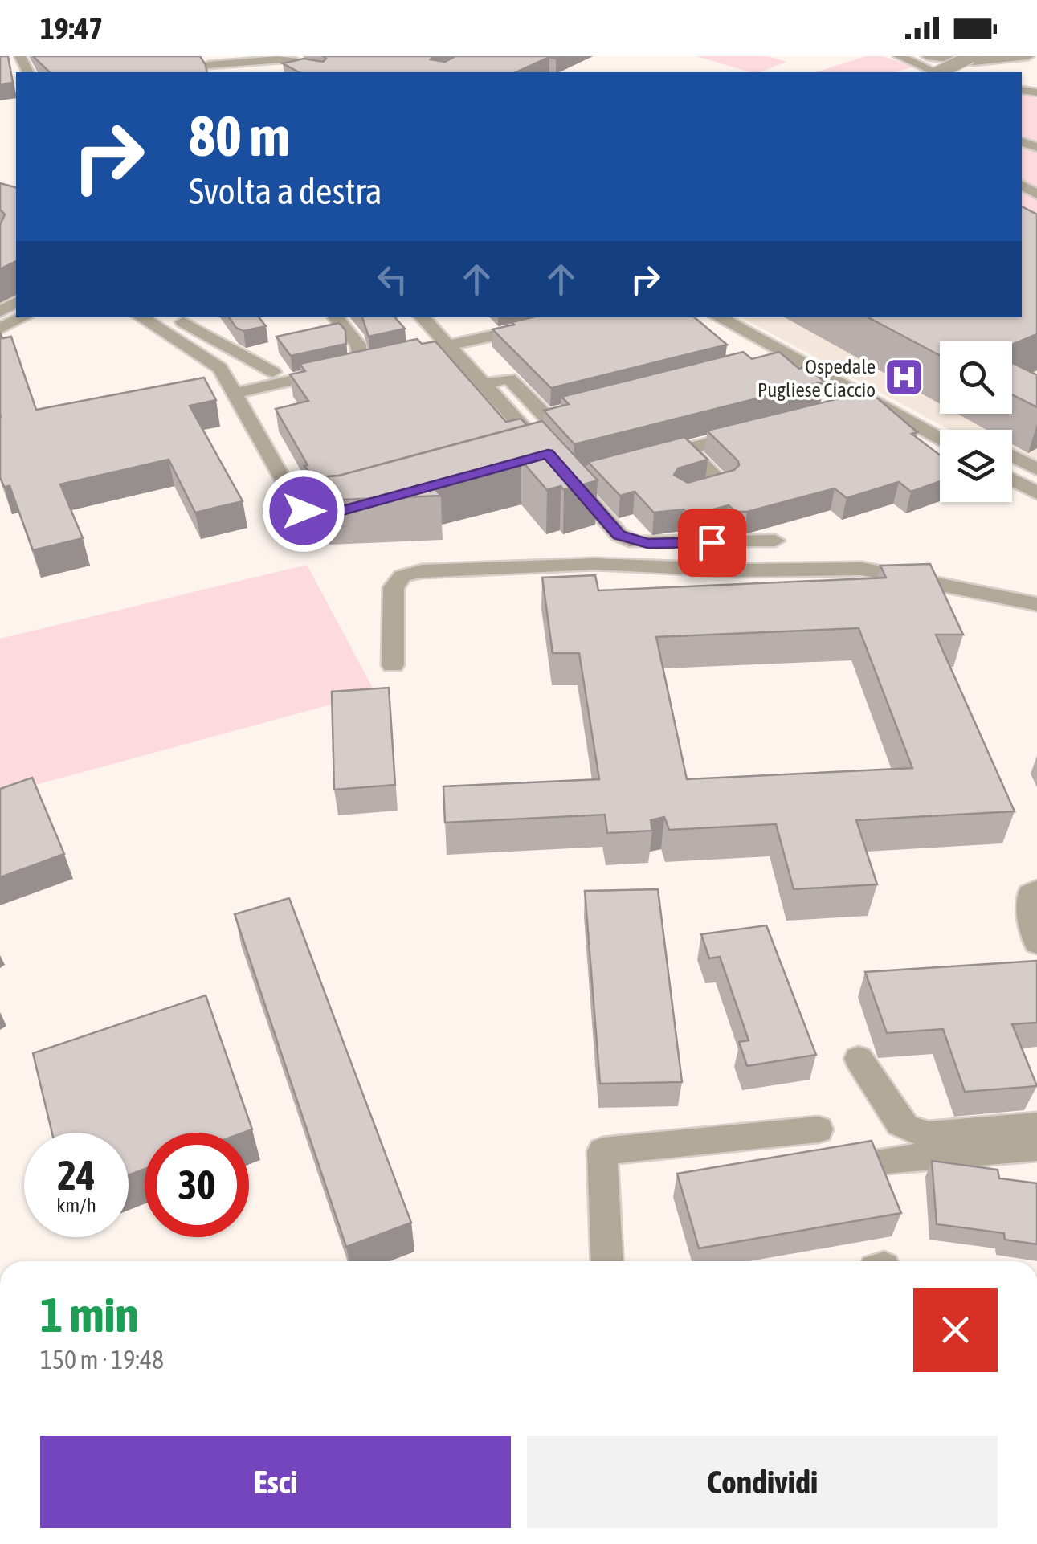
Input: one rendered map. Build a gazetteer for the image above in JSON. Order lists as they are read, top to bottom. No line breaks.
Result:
{"places":{"hospital":["Ospedale Pugliese Ciaccio"]},"page":{"status":"19:47","turn":["80 m","Svolta a destra"],"speed":"24 km/h","limit":"30","heading":["1 min","150 m · 19:48"],"buttons":["Esci","Condividi"]}}
